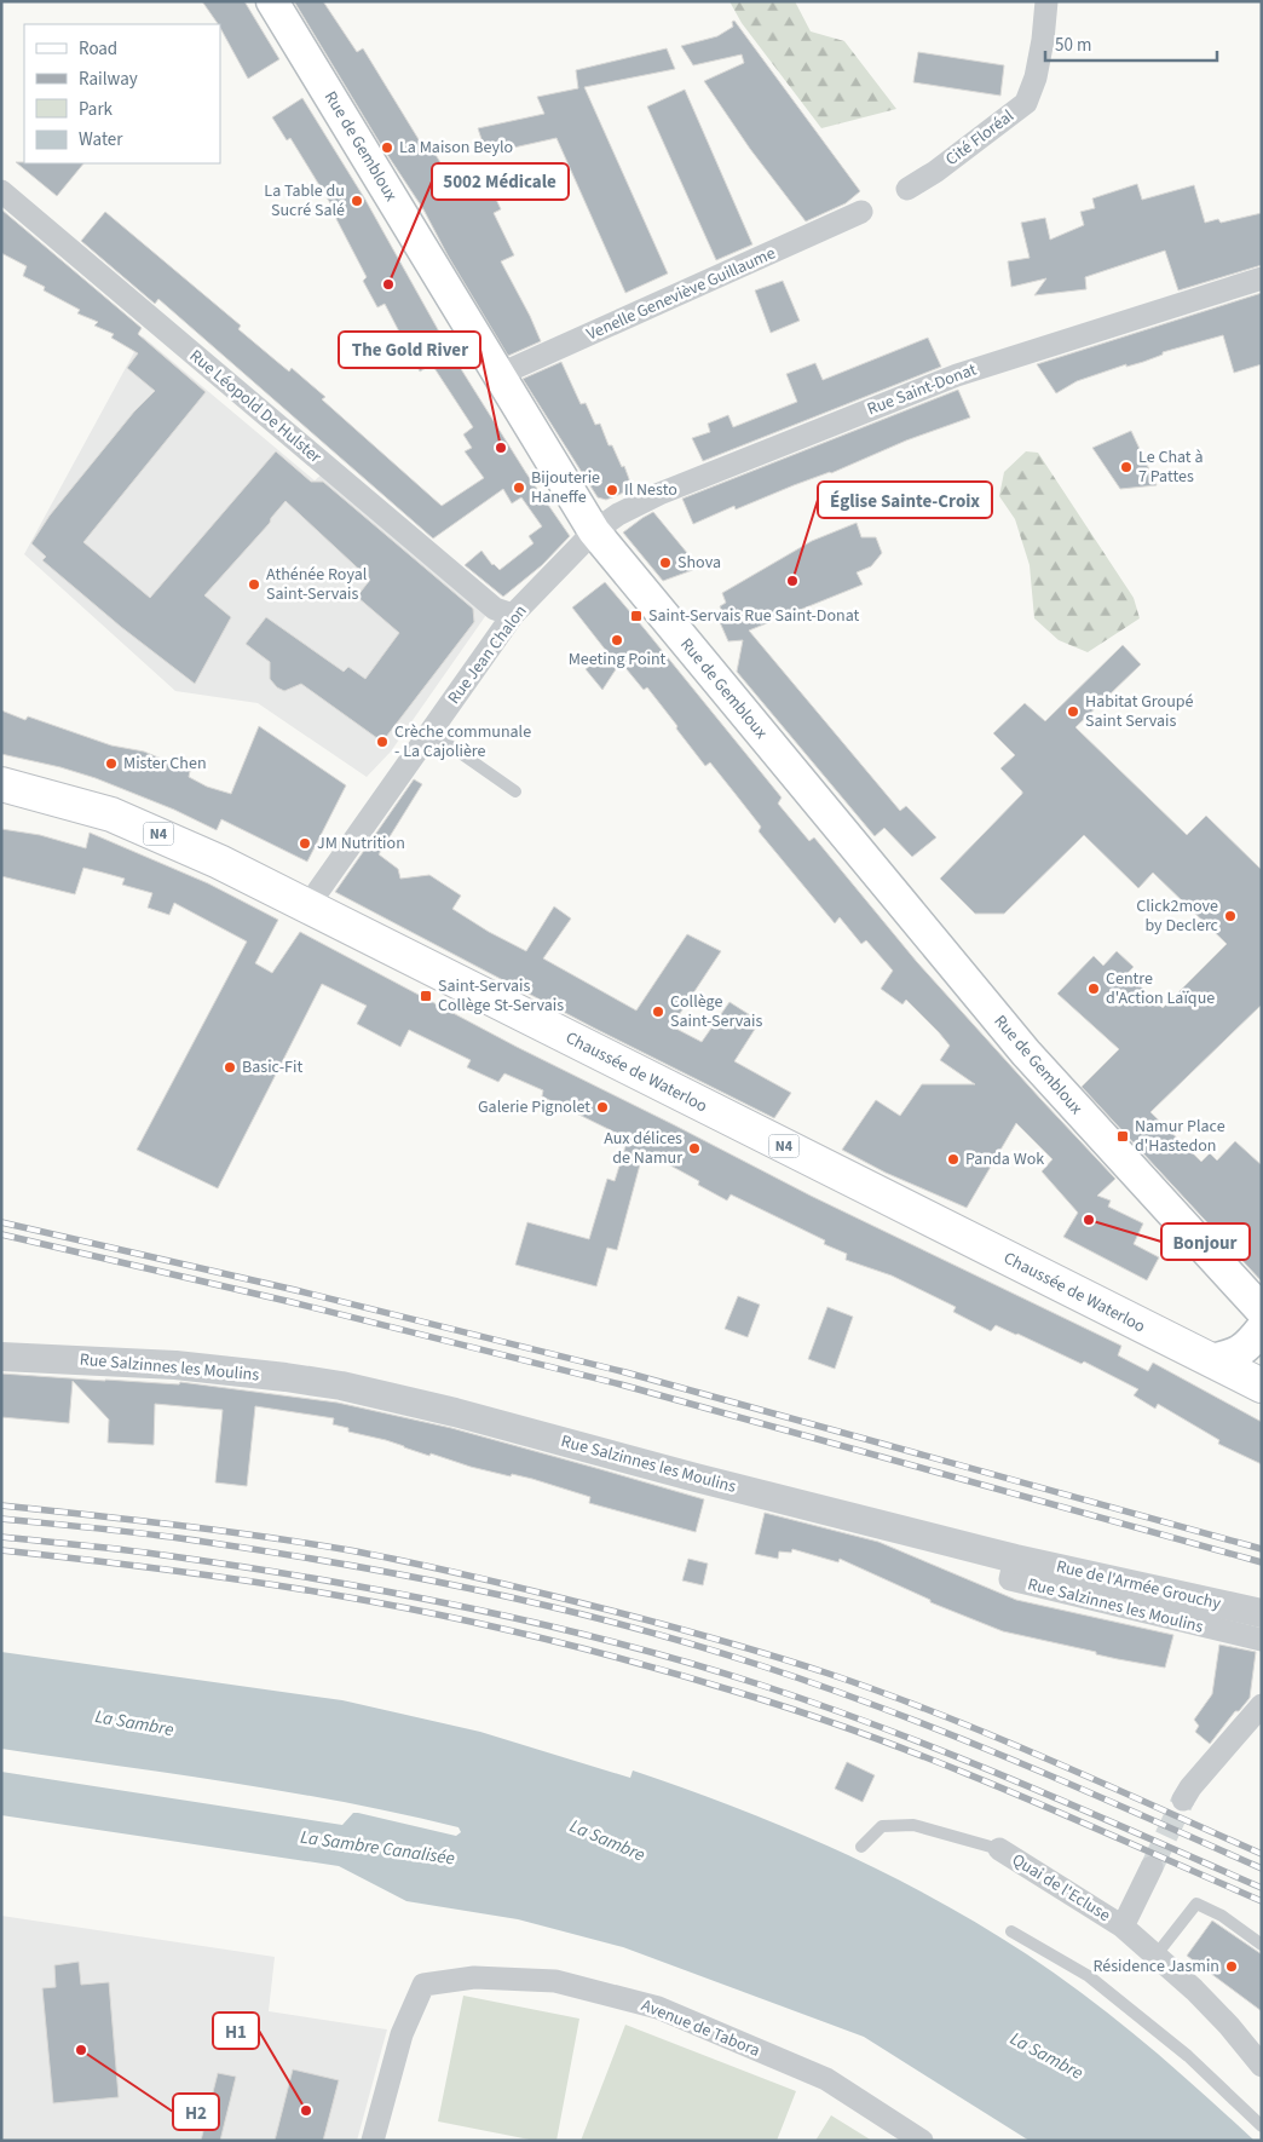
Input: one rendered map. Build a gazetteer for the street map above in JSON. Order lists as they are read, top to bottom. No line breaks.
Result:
{"streets":{"main road":["Rue de Gembloux","N4","Chaussée de Waterloo"],"street":["Cité Floréal","Venelle Geneviève Guillaume","Rue Saint-Donat","Rue Léopold De Hulster","Rue Jean Chalon","Rue Salzinnes les Moulins","Rue de l'Armée Grouchy","Quai de l'Ecluse","Avenue de Tabora"]},"crossings":[["Rue de Gembloux","Venelle Geneviève Guillaume"],["Rue de Gembloux","Rue Saint-Donat"],["Rue de Gembloux","Rue Jean Chalon"],["Rue Saint-Donat","Rue Jean Chalon"],["Rue Léopold De Hulster","Rue Jean Chalon"],["Rue Jean Chalon","Chaussée de Waterloo"],["Rue Salzinnes les Moulins","Rue de l'Armée Grouchy"]],"water":["La Sambre","La Sambre Canalisée"],"places":{"other":["La Maison Beylo","La Table du Sucré Salé","5002 Médicale","The Gold River","Le Chat à 7 Pattes","Bijouterie Haneffe","Il Nesto","Shova","Église Sainte-Croix","Athénée Royal Saint-Servais","Meeting Point","Habitat Groupé Saint Servais","Crèche communale - La Cajolière","Mister Chen","JM Nutrition","Click2move by Declerc","Centre d'Action Laïque","Collège Saint-Servais","Basic-Fit","Galerie Pignolet","Aux délices de Namur","Panda Wok","Bonjour","Résidence Jasmin","H2","H1"],"transit":["Saint-Servais Rue Saint-Donat","Saint-Servais Collège St-Servais","Namur Place d'Hastedon"]},"legend":["Road","Railway","Park","Water"],"scale_bar":"50 m"}
